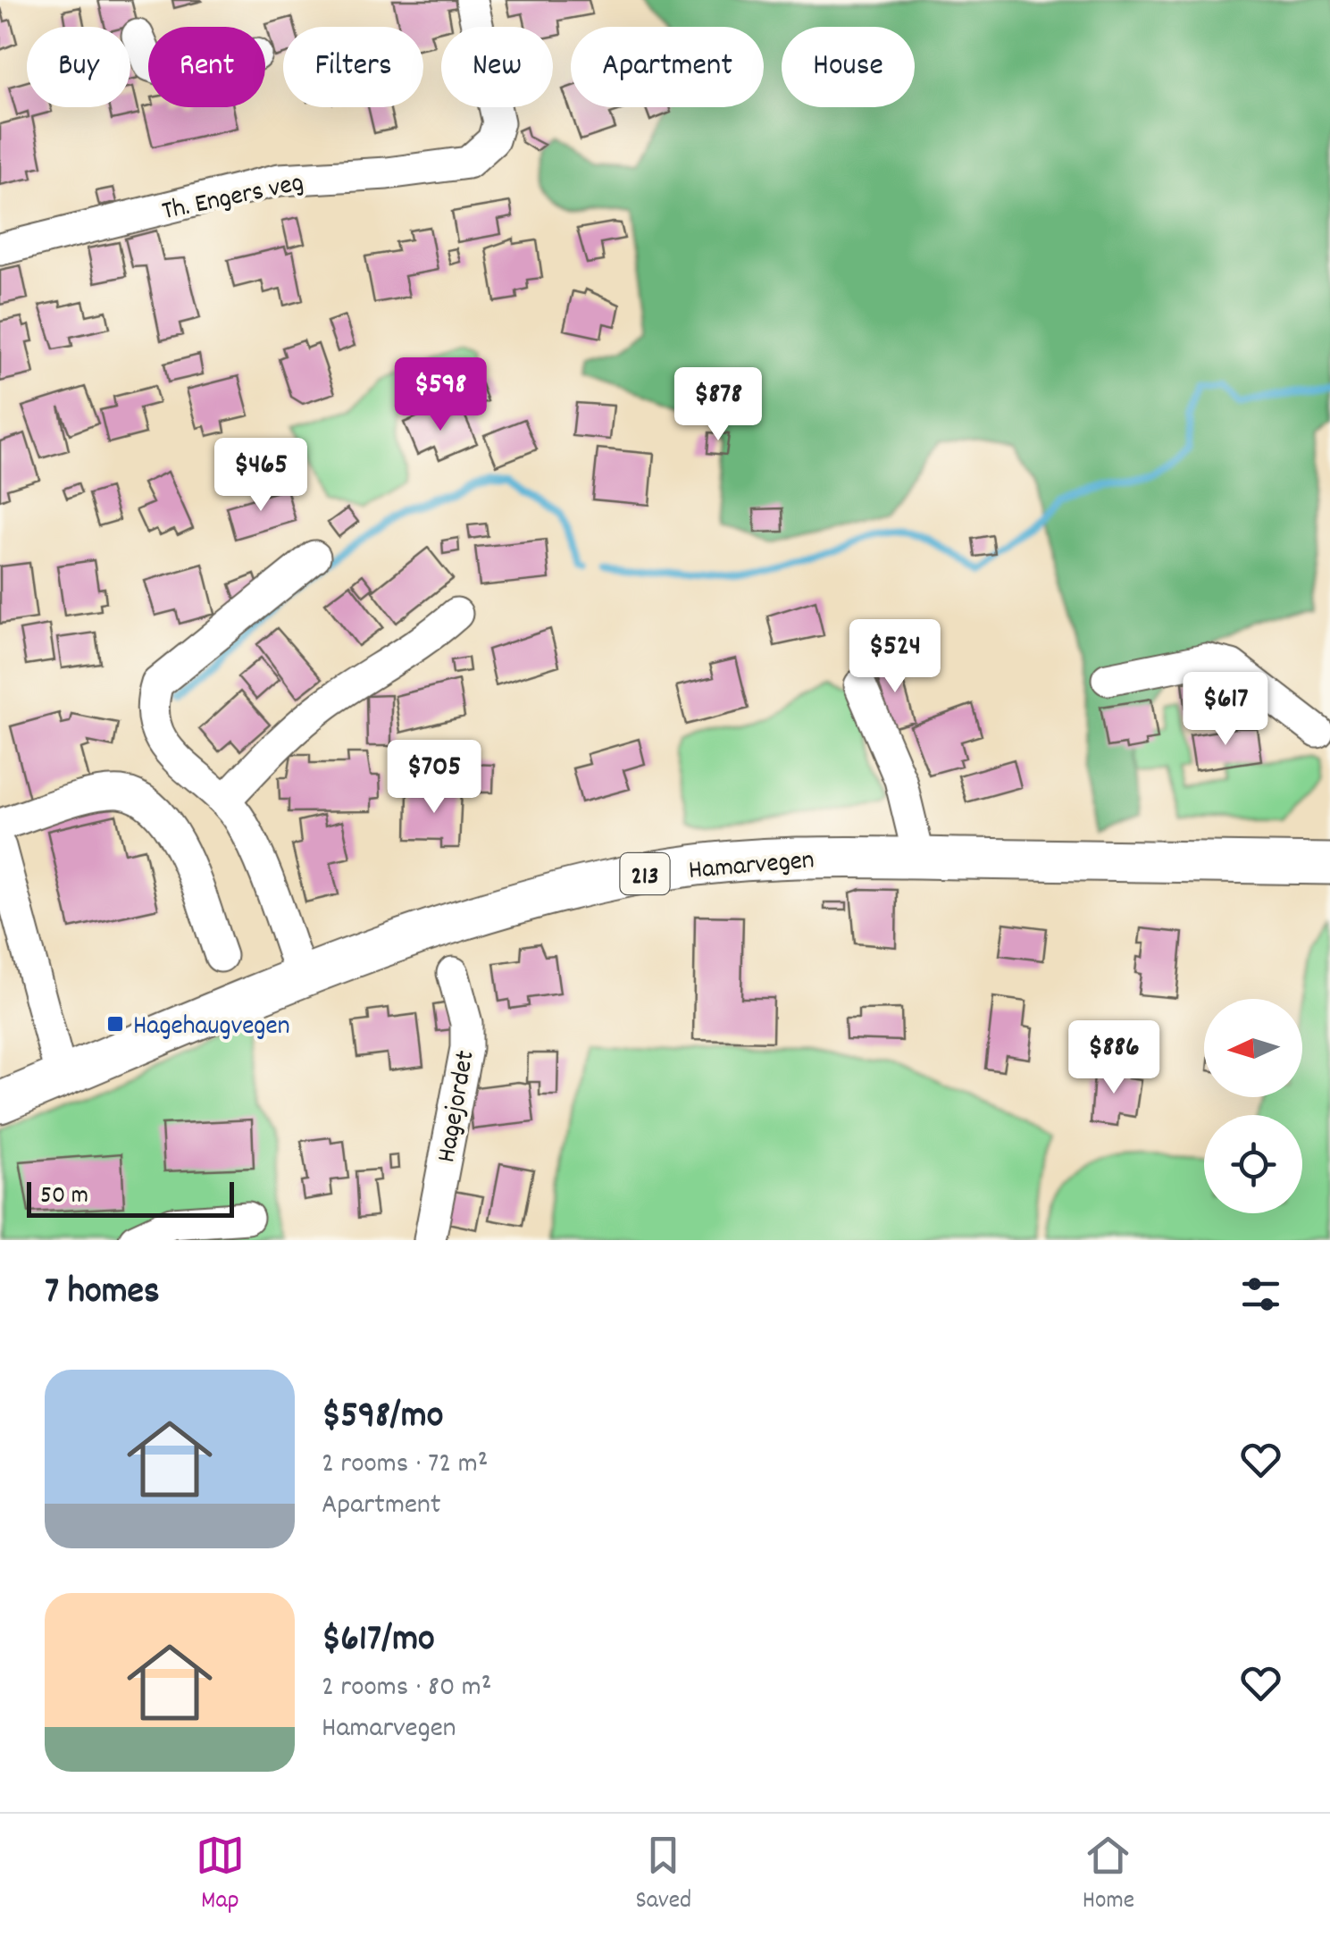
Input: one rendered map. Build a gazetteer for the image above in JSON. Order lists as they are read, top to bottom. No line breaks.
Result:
{"streets":{"main road":["Hamarvegen","213"],"street":["Th. Engers veg","Hagejordet"]},"places":{"transit":["Hagehaugvegen"]},"scale_bar":"50 m","north":"left","page":{"chip":["Buy","Rent","Filters","New","Apartment","House"],"price":["$598","$878","$465","$524","$617","$705","$886"],"scale":"50 m","heading":"7 homes","list":[{"name":"$598/mo","note":"2 rooms · 72 m² · Apartment"},{"name":"$617/mo","note":"2 rooms · 80 m² · Hamarvegen"}],"tabs":["Map","Saved","Home"]}}
